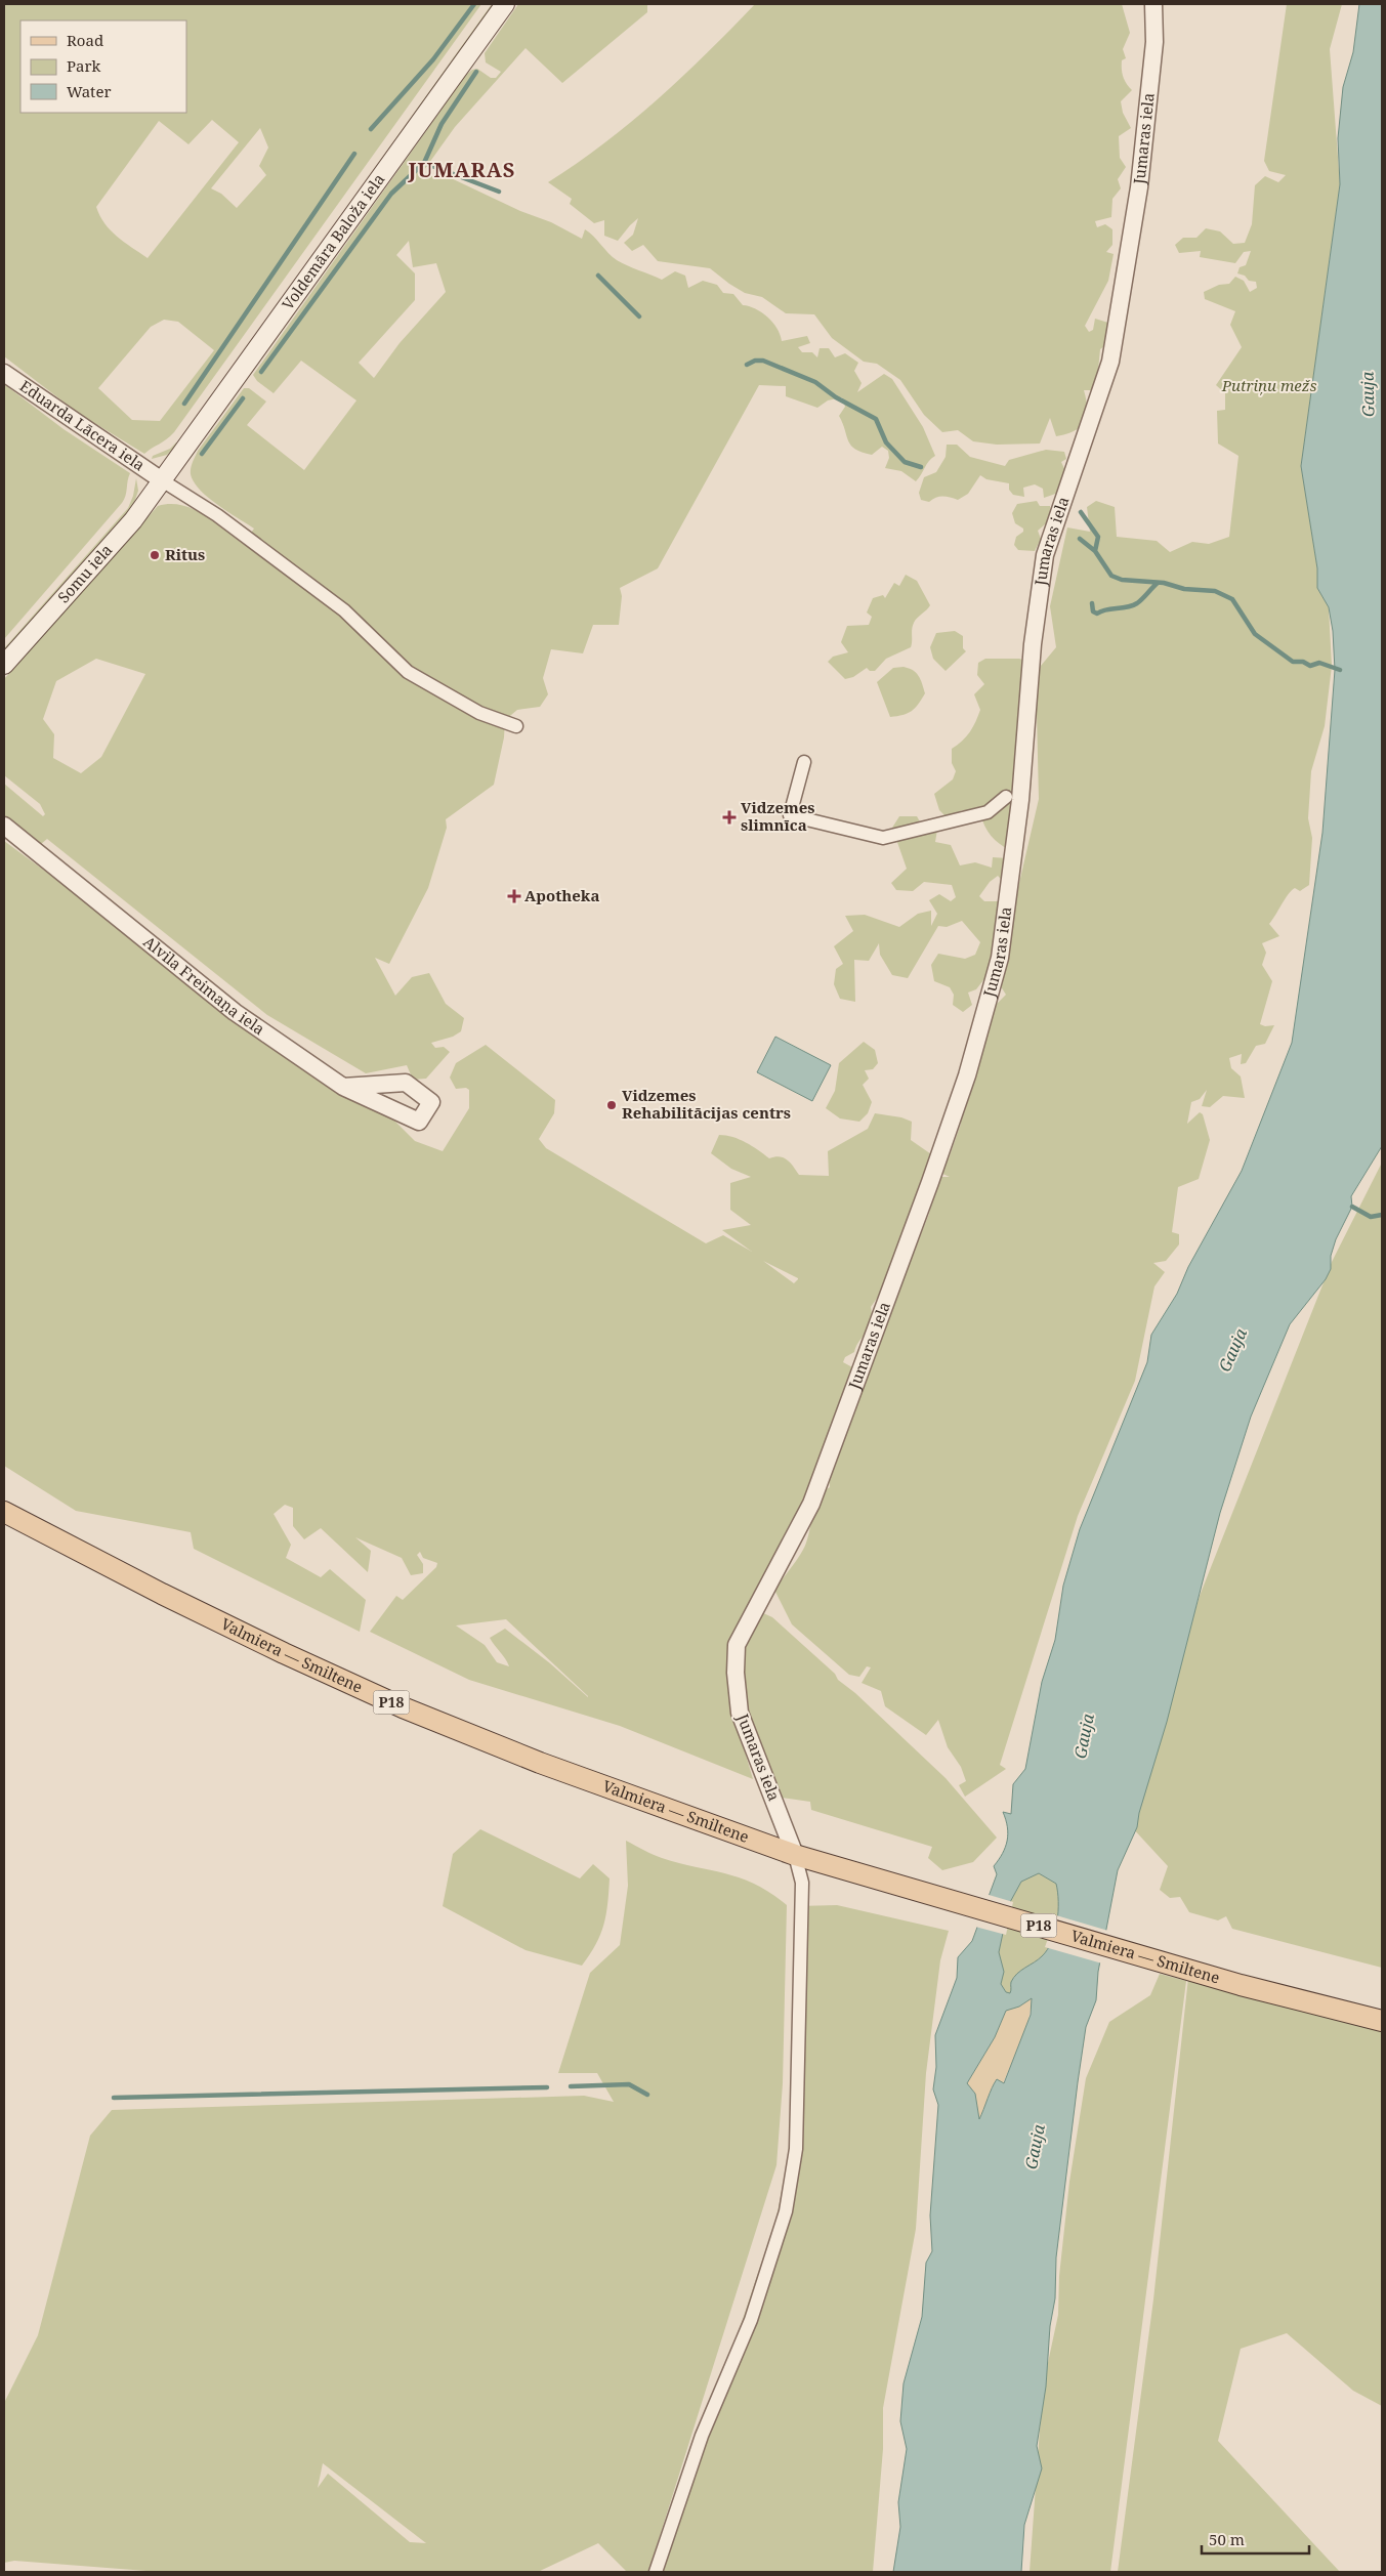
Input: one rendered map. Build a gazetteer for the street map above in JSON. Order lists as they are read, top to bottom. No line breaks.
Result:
{"streets":{"main road":["Voldemāra Baloža iela","Somu iela","Valmiera — Smiltene","P18"],"street":["Jumaras iela","Eduarda Lācera iela","Alvila Freimaņa iela"]},"crossings":[["Jumaras iela","Valmiera — Smiltene"],["Voldemāra Baloža iela","Eduarda Lācera iela"],["Voldemāra Baloža iela","Somu iela"],["Eduarda Lācera iela","Somu iela"]],"districts":["JUMARAS"],"water":["Gauja"],"parks":["Putriņu mežs"],"places":{"other":["Ritus","Vidzemes Rehabilitācijas centrs"],"health":["Vidzemes slimnīca","Apotheka"]},"legend":["Road","Park","Water"],"scale_bar":"50 m"}
